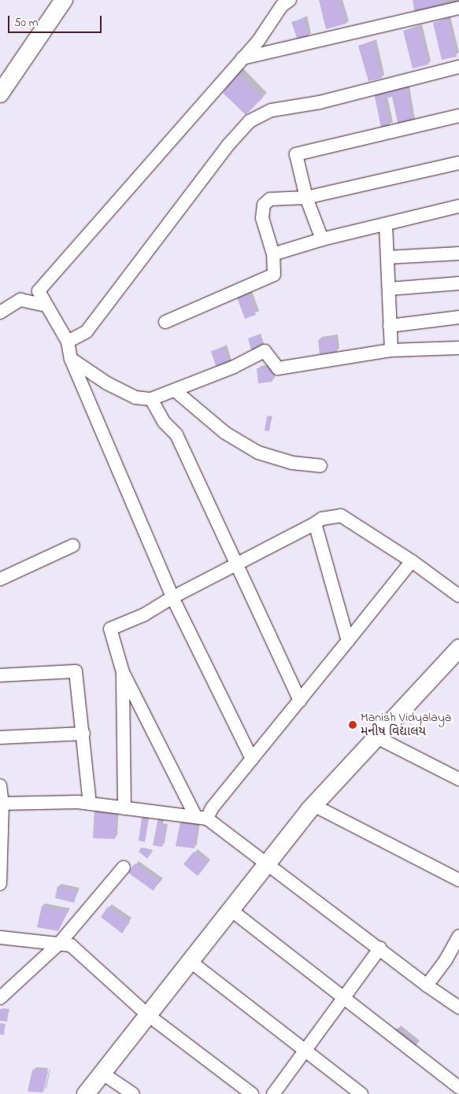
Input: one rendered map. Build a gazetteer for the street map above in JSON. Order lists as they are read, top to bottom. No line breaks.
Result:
{"places":["Manish Vidyalaya મનીષ વિદ્યાલય"],"scale_bar":"50 m"}
